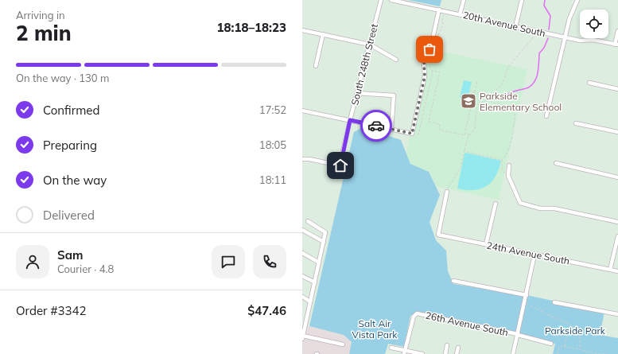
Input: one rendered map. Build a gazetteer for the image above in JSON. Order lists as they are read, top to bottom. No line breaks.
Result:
{"streets":{"street":["20th Avenue South","South 248th Street","24th Avenue South","26th Avenue South"]},"parks":["Salt Air Vista Park","Parkside Park"],"places":{"school or university":["Parkside Elementary School"]},"page":{"heading":["2 min","Arriving in","18:18–18:23"],"panel":["Sam","Courier · 4.8","Order #3342","$47.46"],"bar":"On the way · 130 m","list":[["Confirmed","17:52"],["Preparing","18:05"],["On the way","18:11"],"Delivered"]}}
